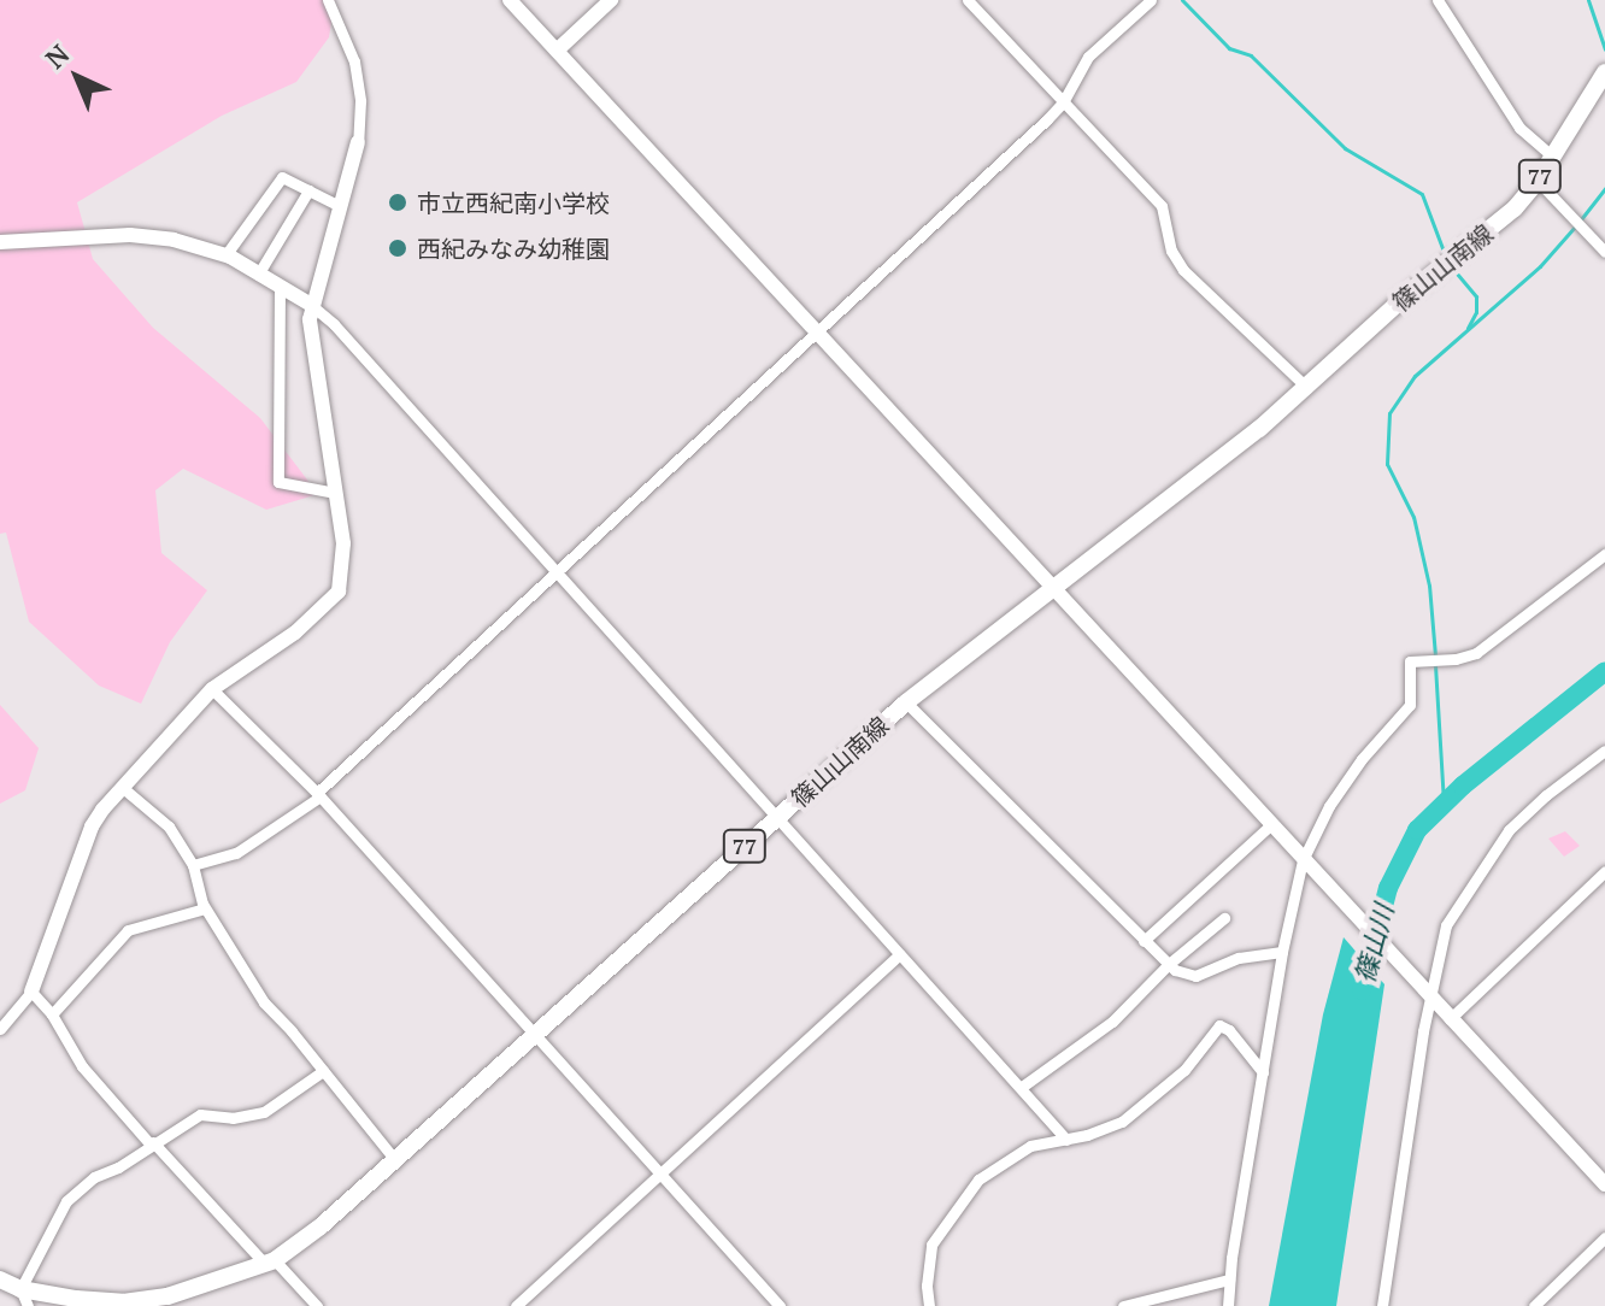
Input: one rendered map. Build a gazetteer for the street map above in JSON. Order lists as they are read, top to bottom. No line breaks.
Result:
{"streets":{"main road":["77","篠山山南線"]},"water":["篠山川"],"places":["市立西紀南小学校","西紀みなみ幼稚園"],"north":"top left"}
